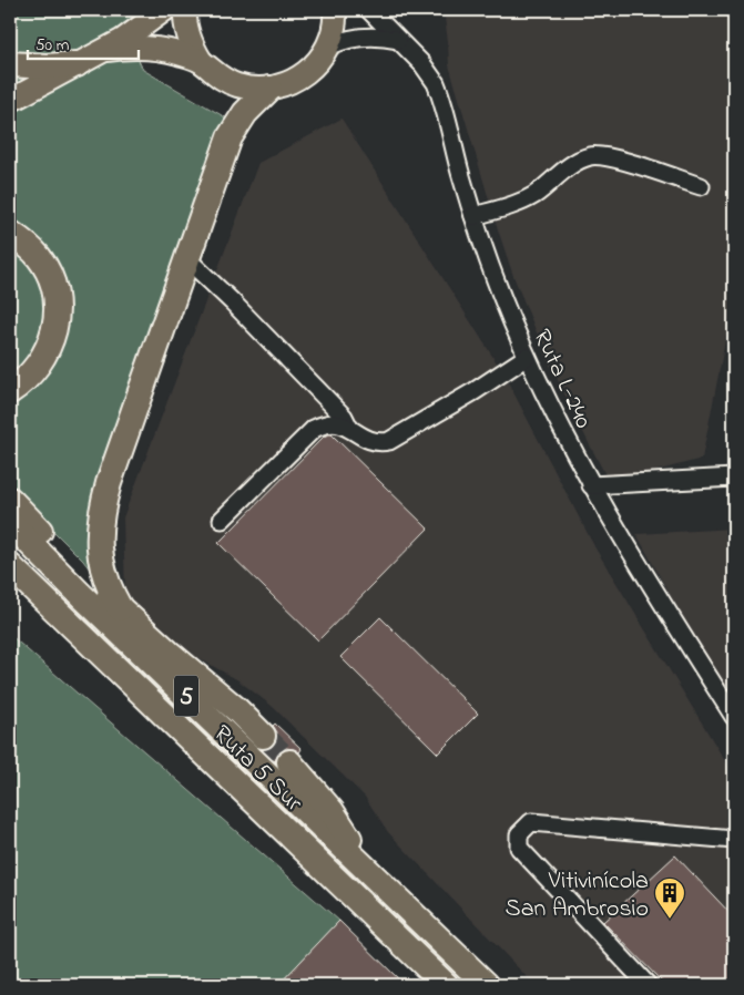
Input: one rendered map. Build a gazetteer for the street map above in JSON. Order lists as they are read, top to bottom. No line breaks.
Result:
{"streets":{"highway":["5","Ruta 5 Sur"],"street":["Ruta L-240"]},"places":{"building":["Vitivinícola San Ambrosio"]},"scale_bar":"50 m"}
